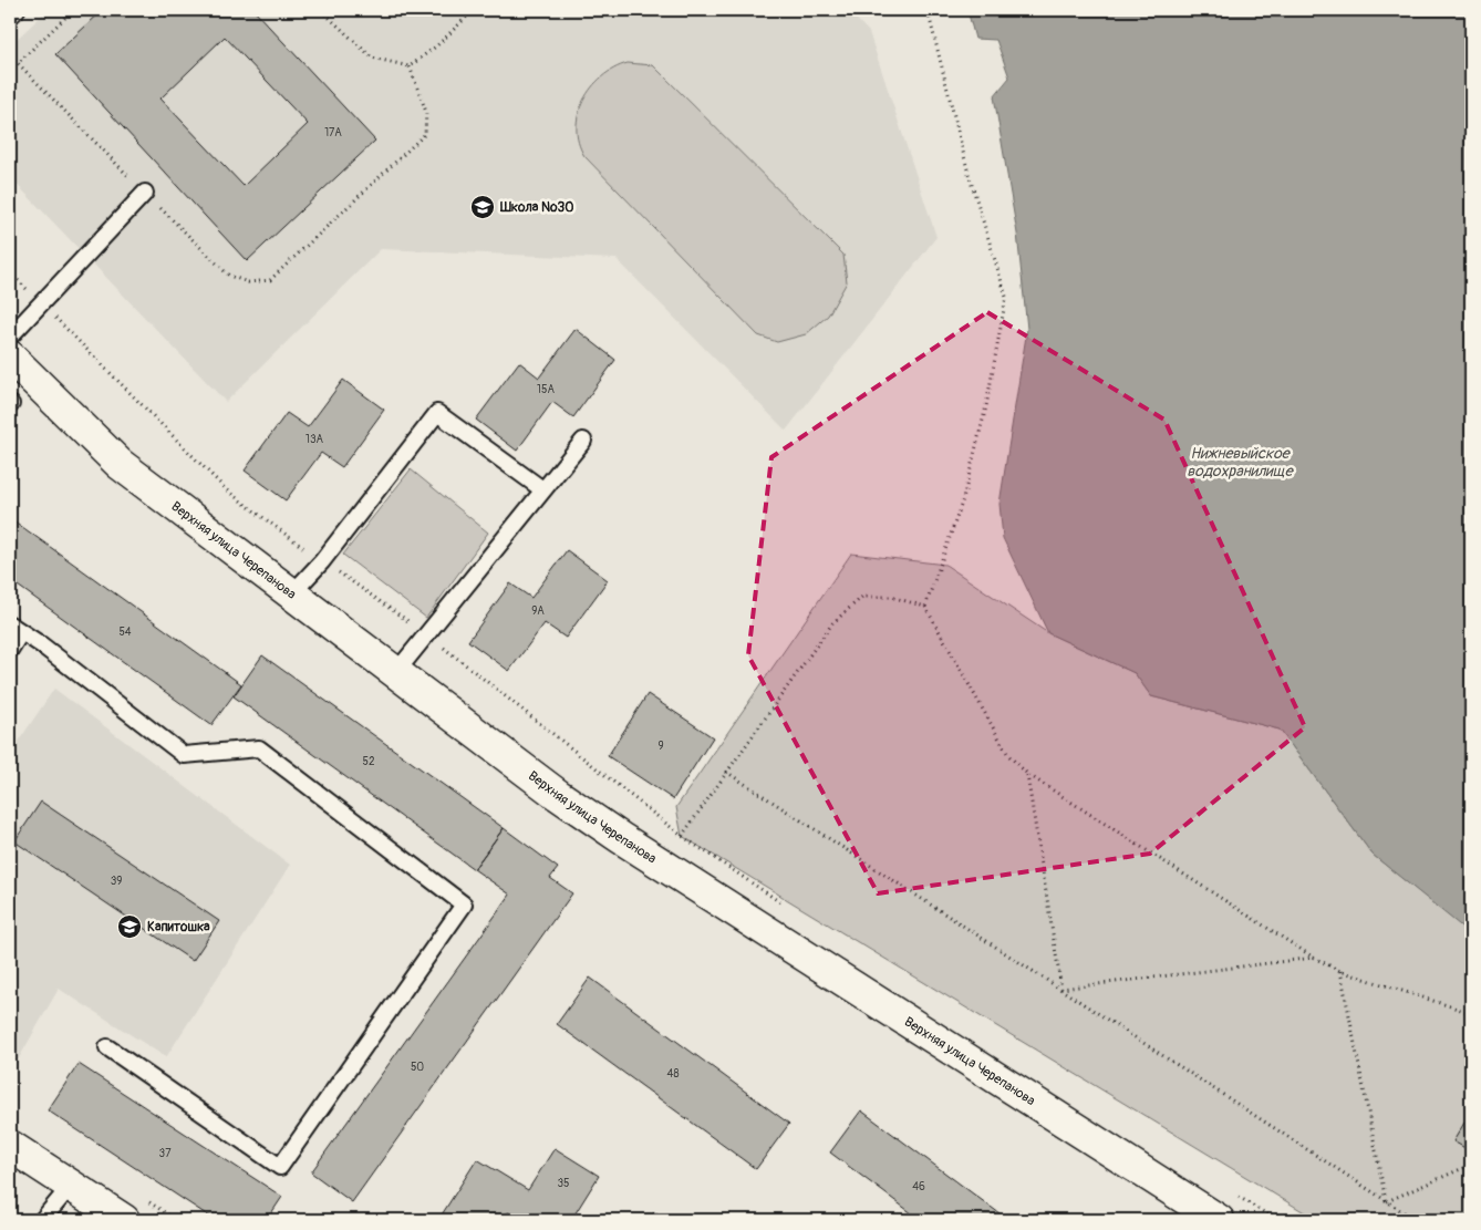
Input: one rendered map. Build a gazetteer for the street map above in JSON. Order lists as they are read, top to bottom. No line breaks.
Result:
{"streets":{"main road":["Верхняя улица Черепанова"]},"water":["Нижневыйское водохранилище"],"places":{"school or university":["Школа №30","Капитошка"]},"house_numbers":["17А","15А","13А","9А","54","9","52","39","50","48","37","35","46"]}
